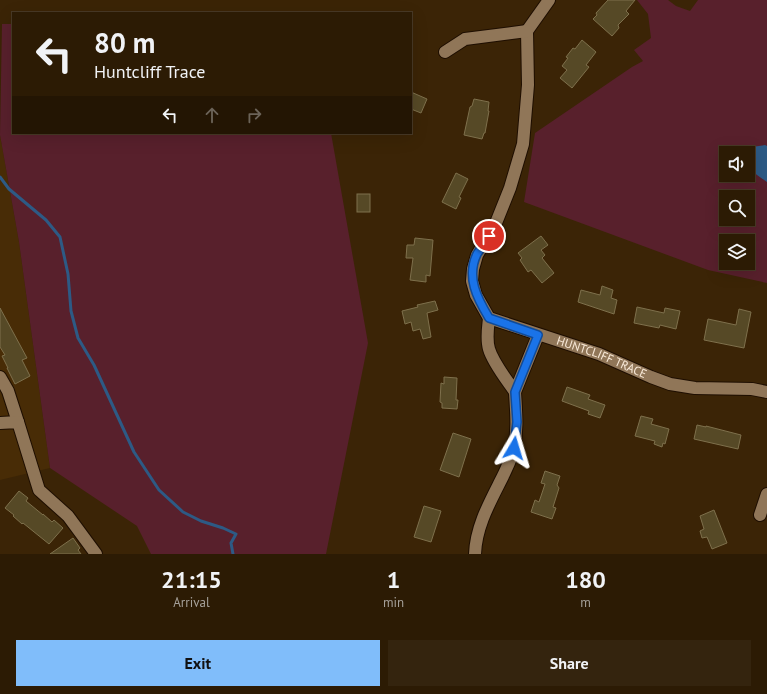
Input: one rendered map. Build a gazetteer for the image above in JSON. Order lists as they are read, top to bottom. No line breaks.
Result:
{"streets":{"street":["HUNTCLIFF TRACE"]},"page":{"turn":["80 m","Huntcliff Trace"],"eta":["21:15","Arrival","1","min","180","m"],"buttons":["Exit","Share"]}}
